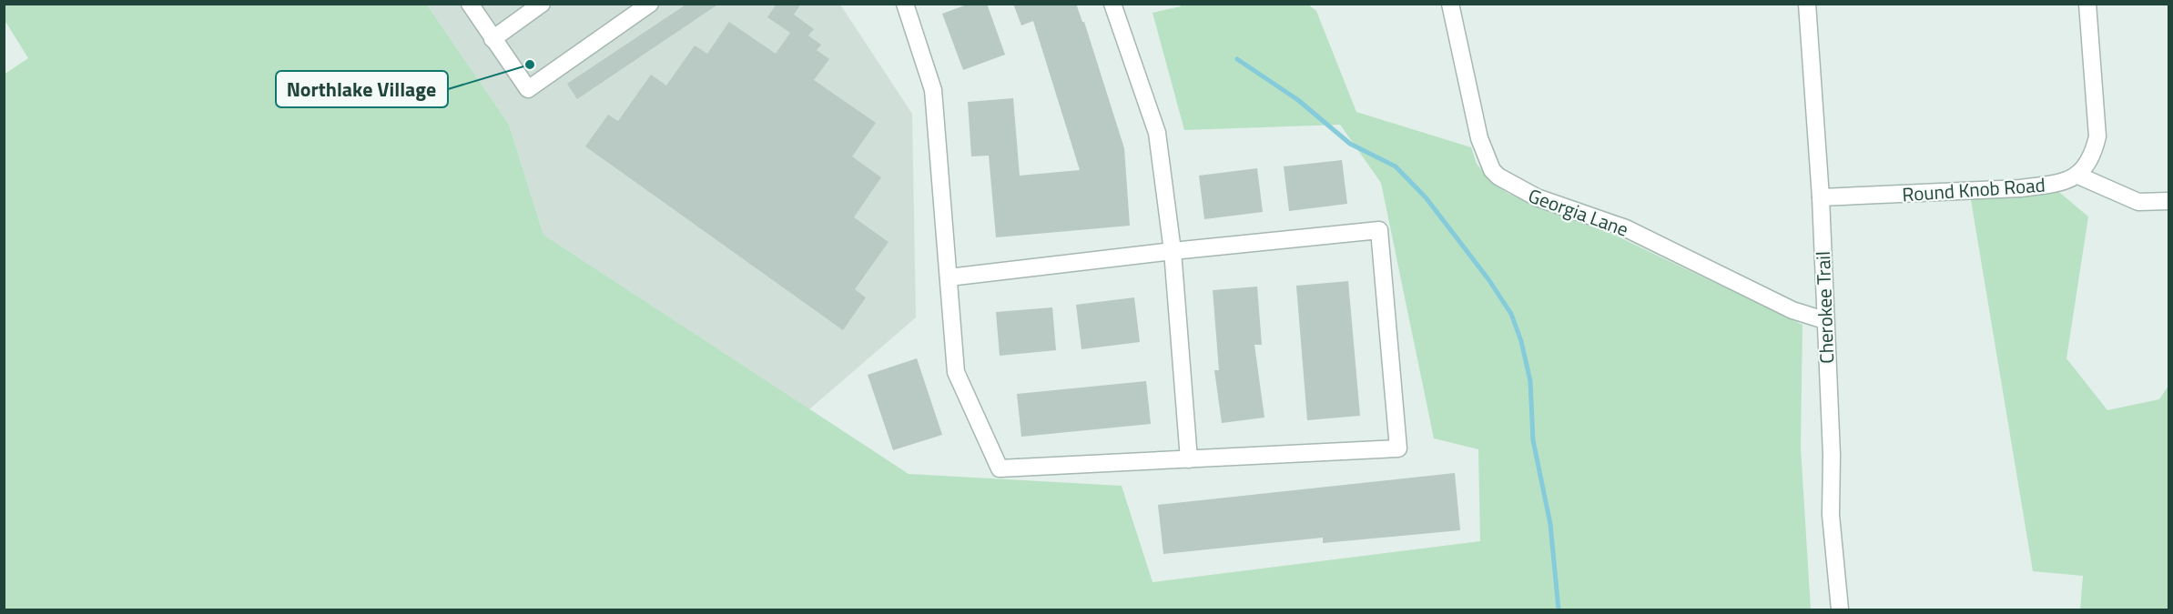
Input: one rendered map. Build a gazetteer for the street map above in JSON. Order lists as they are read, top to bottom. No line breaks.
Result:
{"streets":{"street":["Round Knob Road","Georgia Lane","Cherokee Trail"]},"crossings":[["Round Knob Road","Cherokee Trail"],["Georgia Lane","Cherokee Trail"]],"places":["Northlake Village"]}
